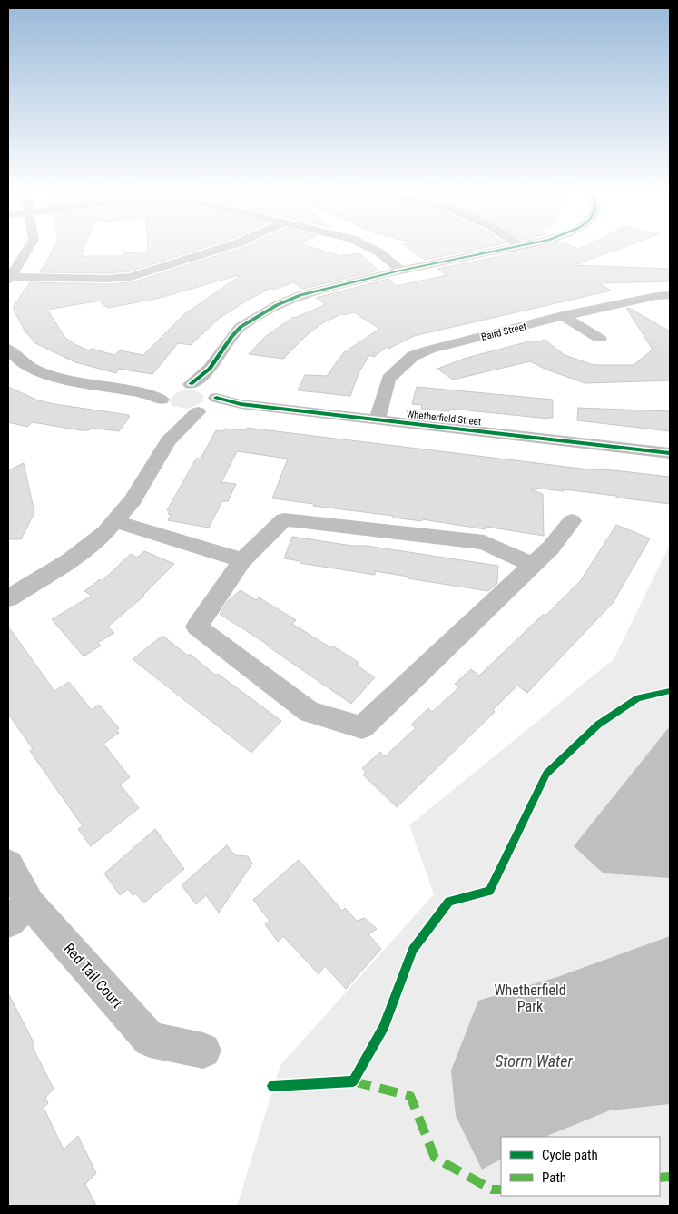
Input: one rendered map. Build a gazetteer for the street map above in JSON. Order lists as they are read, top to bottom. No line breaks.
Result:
{"streets":{"street":["Baird Street","Whetherfield Street","Red Tail Court"]},"crossings":[["Baird Street","Whetherfield Street"]],"water":["Storm Water"],"parks":["Whetherfield Park"],"legend":["Cycle path","Path"]}
